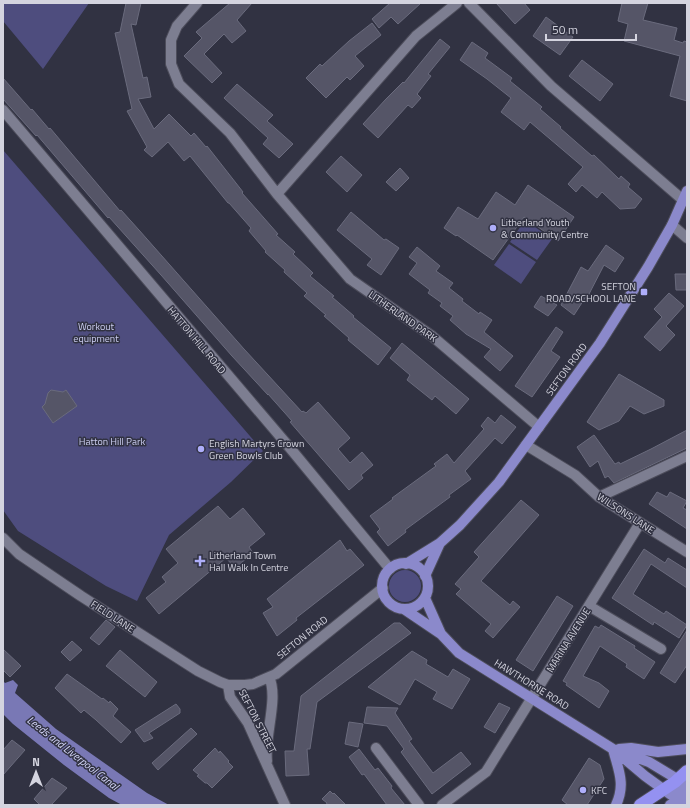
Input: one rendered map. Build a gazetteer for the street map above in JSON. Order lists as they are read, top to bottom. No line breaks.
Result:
{"streets":{"main road":["SEFTON ROAD","HAWTHORNE ROAD"],"street":["LITHERLAND PARK","HATTON HILL ROAD","WILSONS LANE","FIELD LANE","MARINA AVENUE","SEFTON STREET"]},"crossings":[["LITHERLAND PARK","SEFTON ROAD"],["HATTON HILL ROAD","SEFTON ROAD"],["HATTON HILL ROAD","HAWTHORNE ROAD"],["SEFTON ROAD","WILSONS LANE"],["SEFTON ROAD","FIELD LANE"],["SEFTON ROAD","HAWTHORNE ROAD"],["SEFTON ROAD","SEFTON STREET"],["WILSONS LANE","MARINA AVENUE"],["FIELD LANE","SEFTON STREET"],["MARINA AVENUE","HAWTHORNE ROAD"]],"water":["Leeds and Liverpool Canal"],"parks":["Workout equipment","Hatton Hill Park"],"places":{"other":["Litherland Youth & Community Centre","English Martyrs Crown Green Bowls Club","KFC"],"transit":["SEFTON ROAD/SCHOOL LANE"],"health":["Litherland Town Hall Walk In Centre"]},"scale_bar":"50 m","north":"top"}
